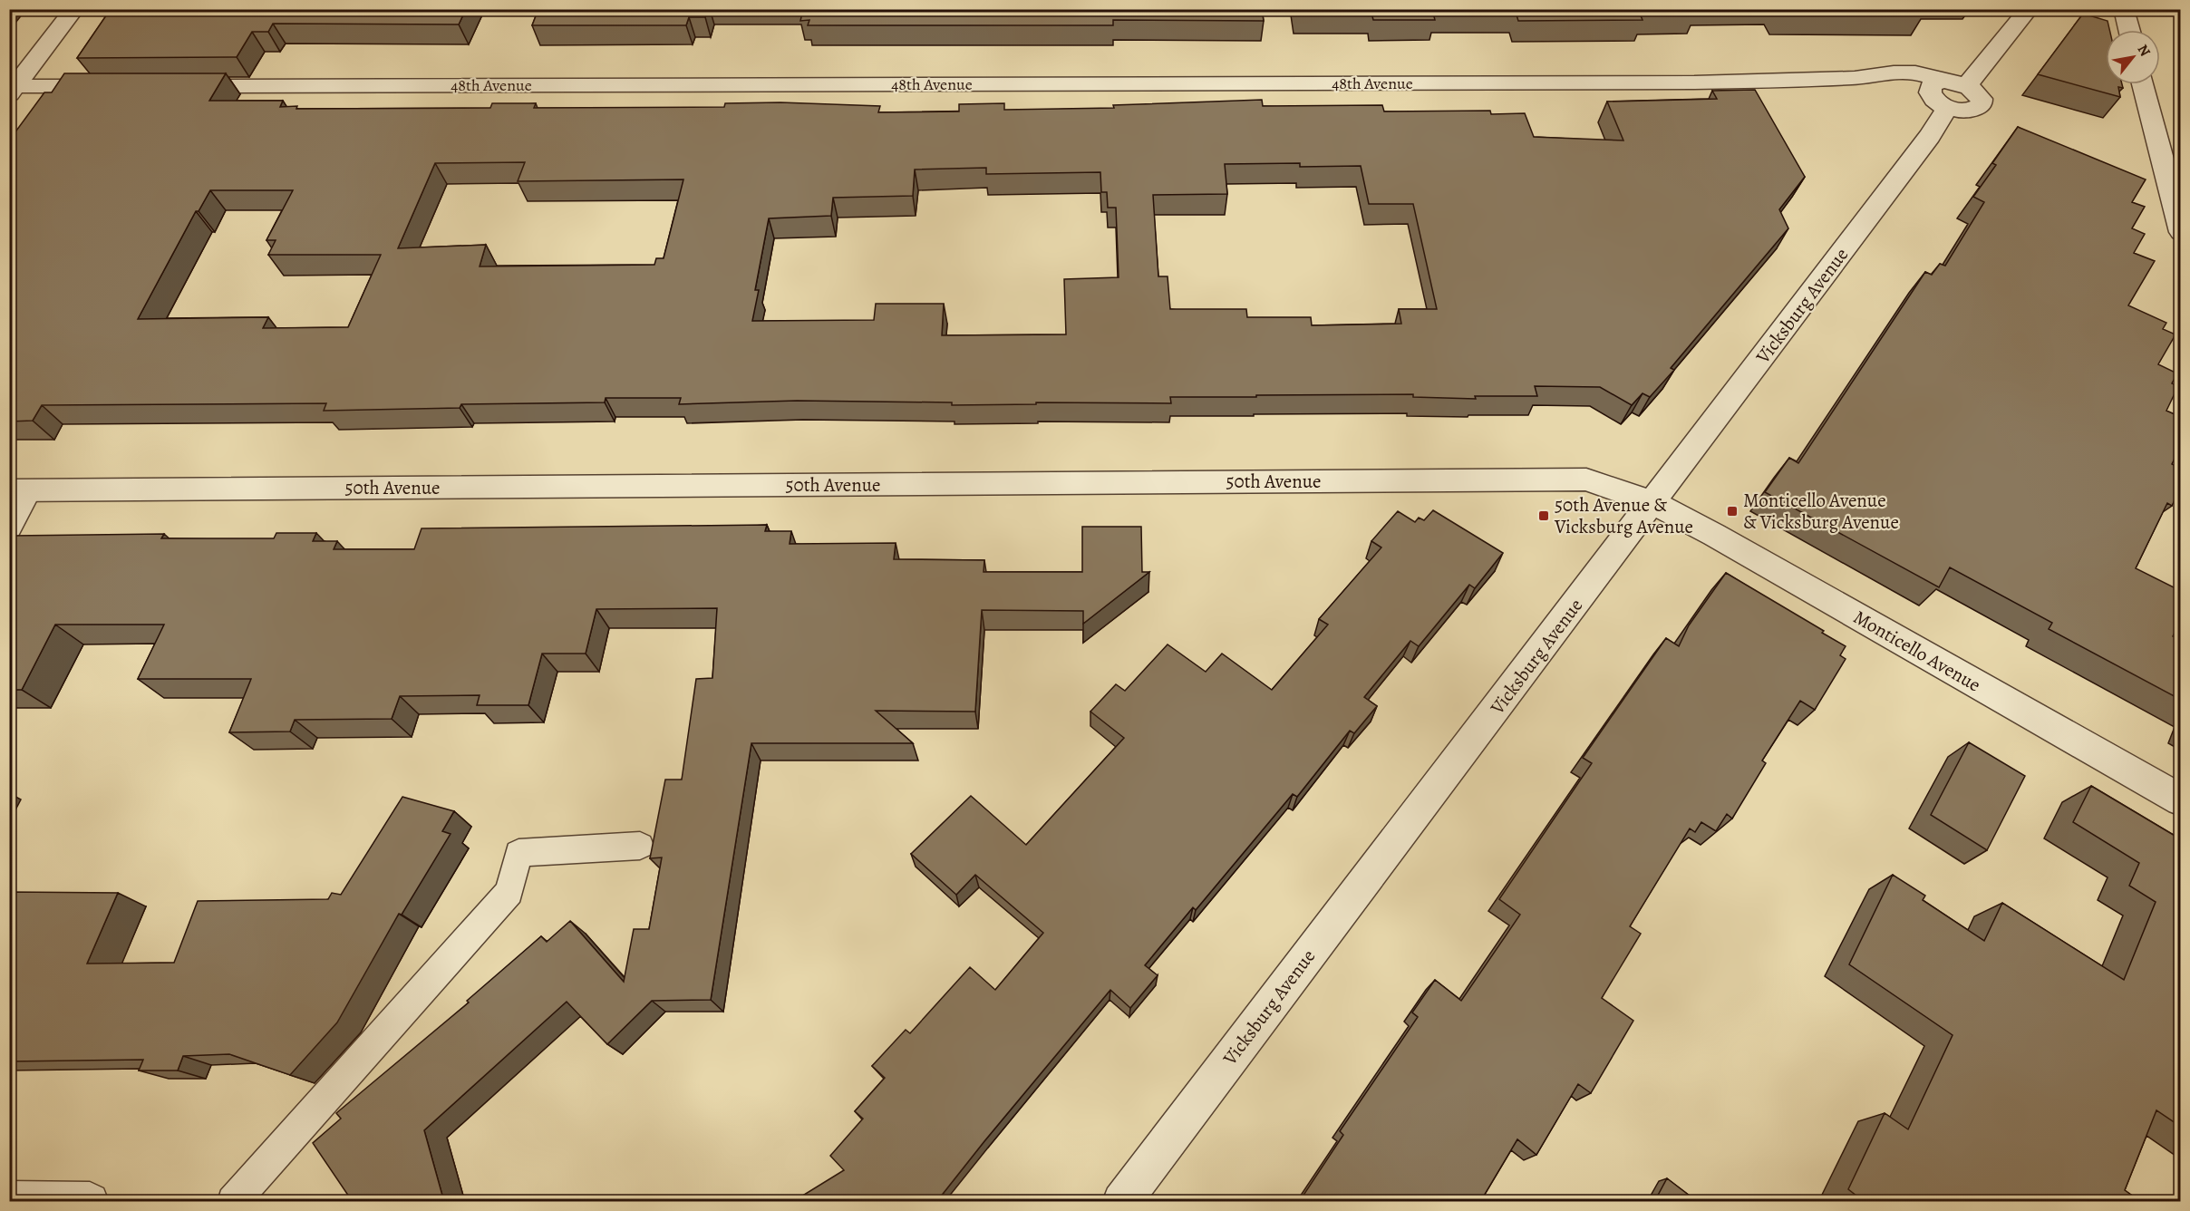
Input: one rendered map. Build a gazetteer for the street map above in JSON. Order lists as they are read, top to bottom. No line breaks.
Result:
{"streets":{"street":["48th Avenue","Vicksburg Avenue","50th Avenue","Monticello Avenue"]},"crossings":[["48th Avenue","Vicksburg Avenue"],["Vicksburg Avenue","50th Avenue"],["Vicksburg Avenue","Monticello Avenue"],["50th Avenue","Monticello Avenue"]],"places":{"transit":["Monticello Avenue & Vicksburg Avenue","50th Avenue & Vicksburg Avenue"]},"north":"top right"}
